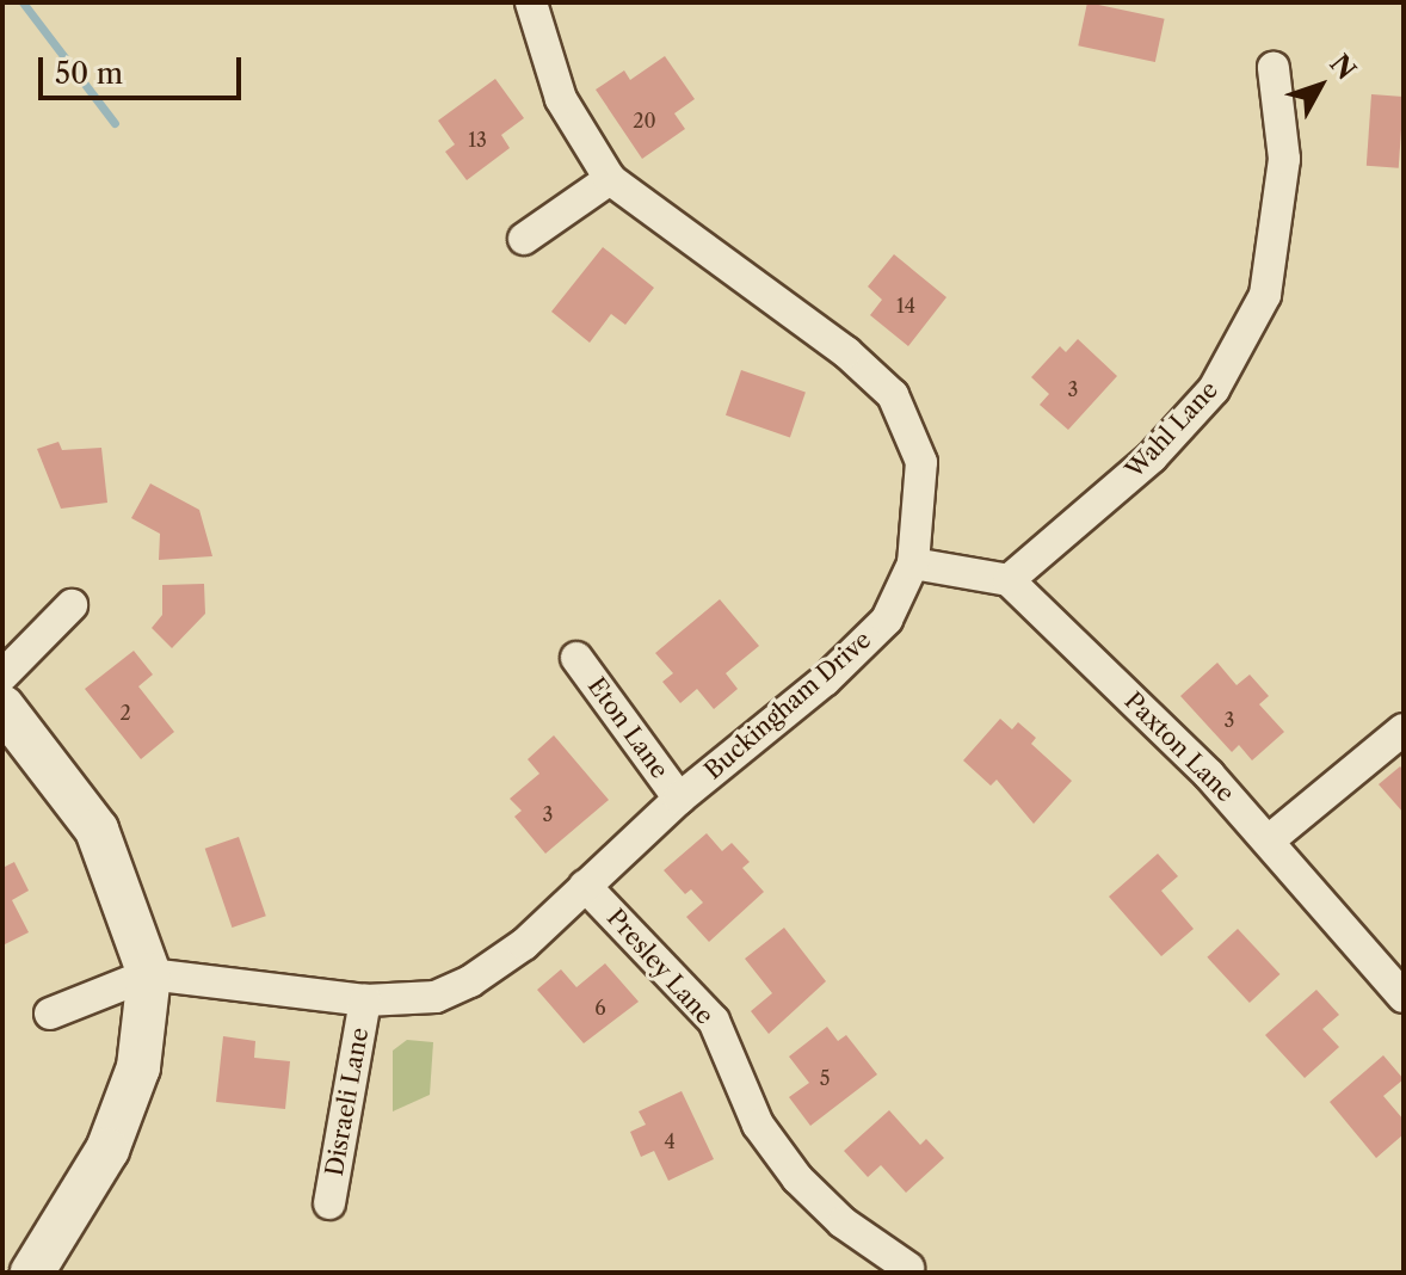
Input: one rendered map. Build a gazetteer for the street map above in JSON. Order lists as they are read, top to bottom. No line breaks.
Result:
{"streets":{"street":["Wahl Lane","Buckingham Drive","Eton Lane","Paxton Lane","Presley Lane","Disraeli Lane"]},"crossings":[["Wahl Lane","Paxton Lane"],["Buckingham Drive","Eton Lane"],["Buckingham Drive","Paxton Lane"],["Buckingham Drive","Presley Lane"],["Buckingham Drive","Disraeli Lane"]],"house_numbers":["20","13","14","3","2","3","3","6","5","4"],"scale_bar":"50 m","north":"top right"}
